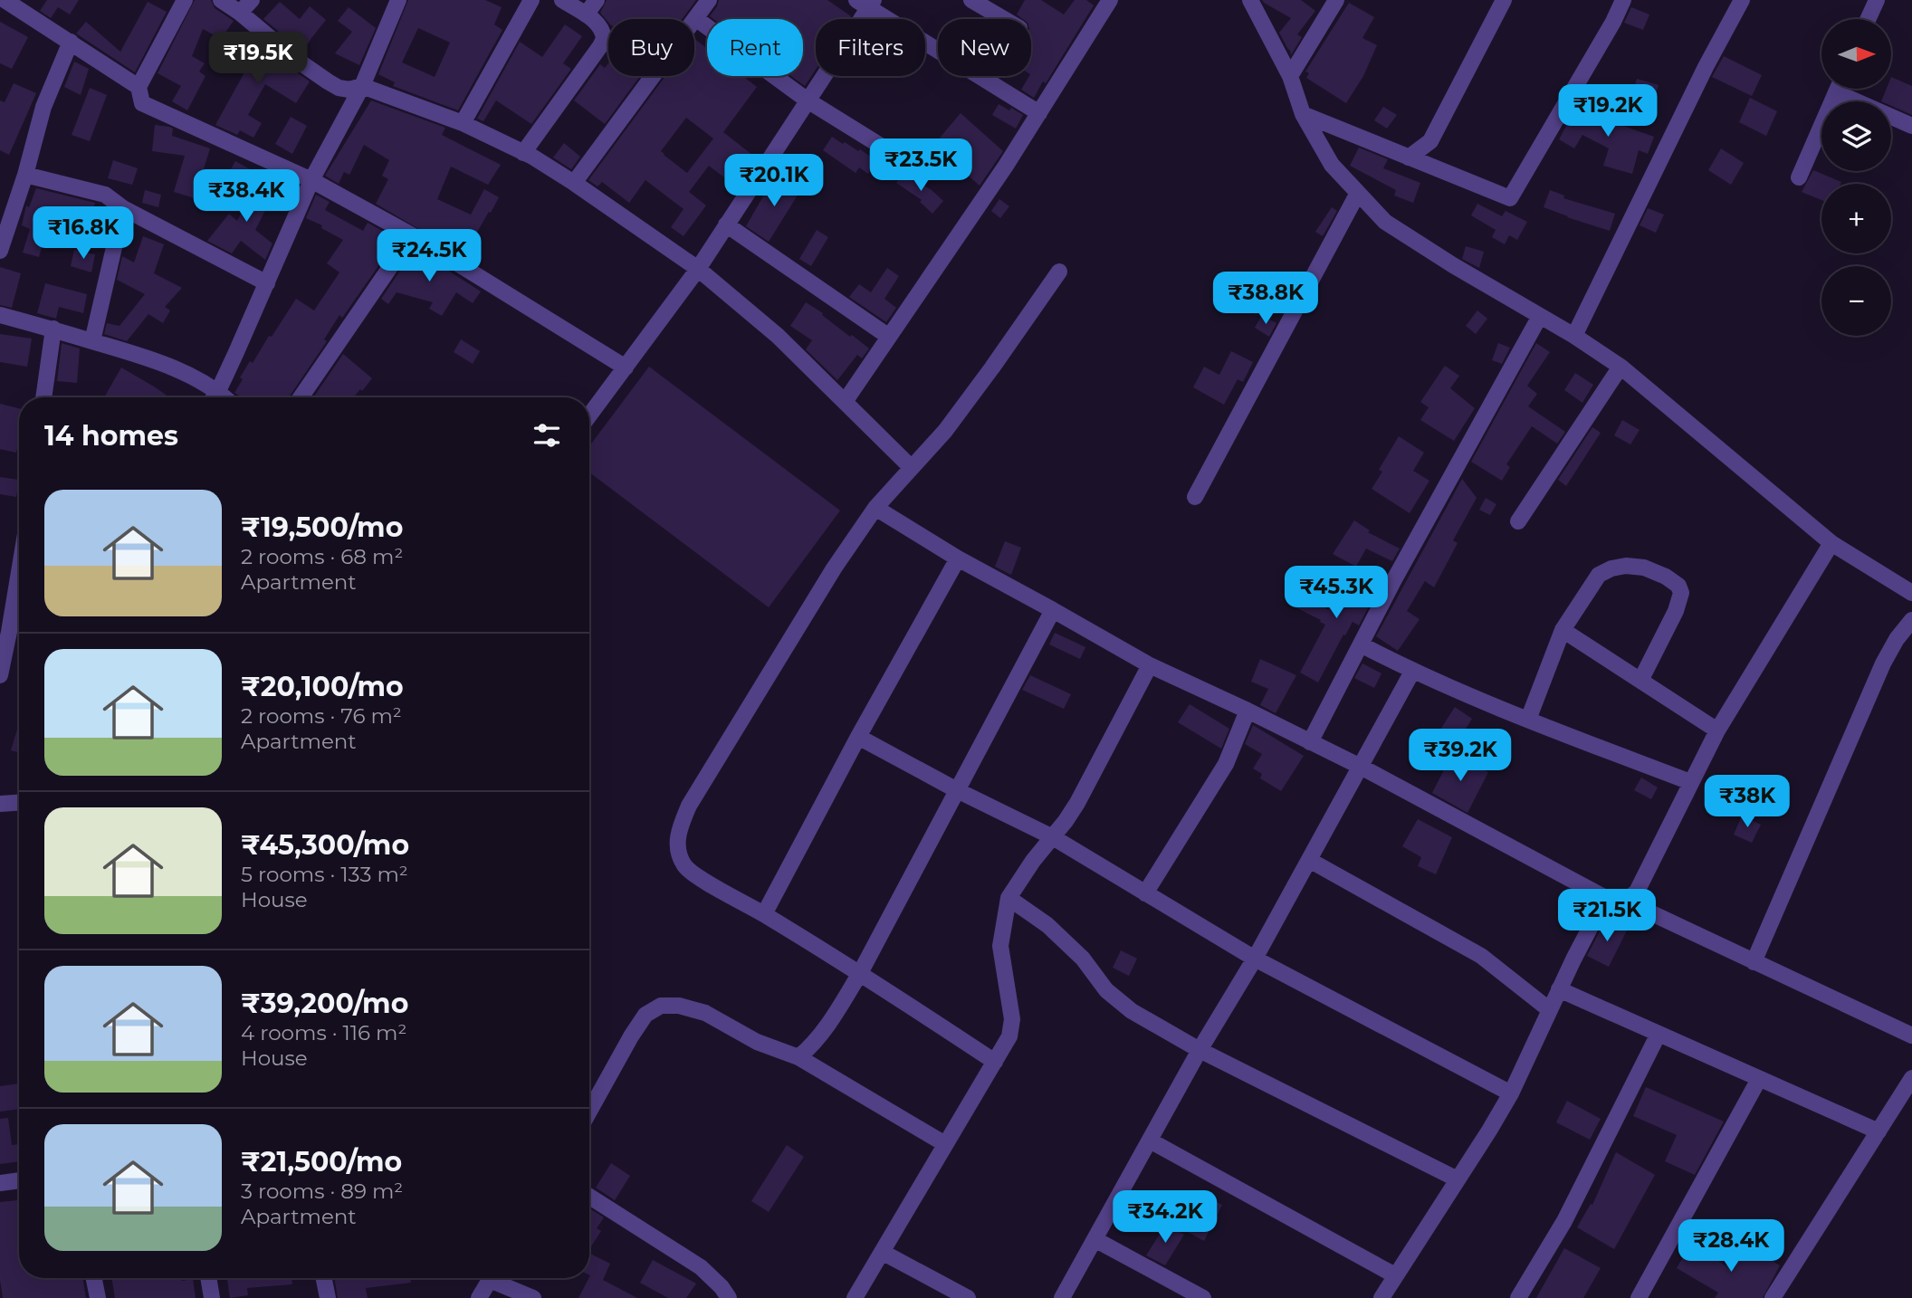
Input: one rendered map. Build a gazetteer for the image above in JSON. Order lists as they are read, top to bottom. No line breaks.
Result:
{"north":"right","page":{"map_buttons":["+","−"],"chip":["Buy","Rent","Filters","New"],"price":["₹19.5K","₹19.2K","₹23.5K","₹20.1K","₹38.4K","₹16.8K","₹24.5K","₹38.8K","₹45.3K","₹39.2K","₹38K","₹21.5K","₹34.2K","₹28.4K"],"heading":"14 homes","list":[{"name":"₹19,500/mo","note":"2 rooms · 68 m² · Apartment"},{"name":"₹20,100/mo","note":"2 rooms · 76 m² · Apartment"},{"name":"₹45,300/mo","note":"5 rooms · 133 m² · House"},{"name":"₹39,200/mo","note":"4 rooms · 116 m² · House"},{"name":"₹21,500/mo","note":"3 rooms · 89 m² · Apartment"}]}}
